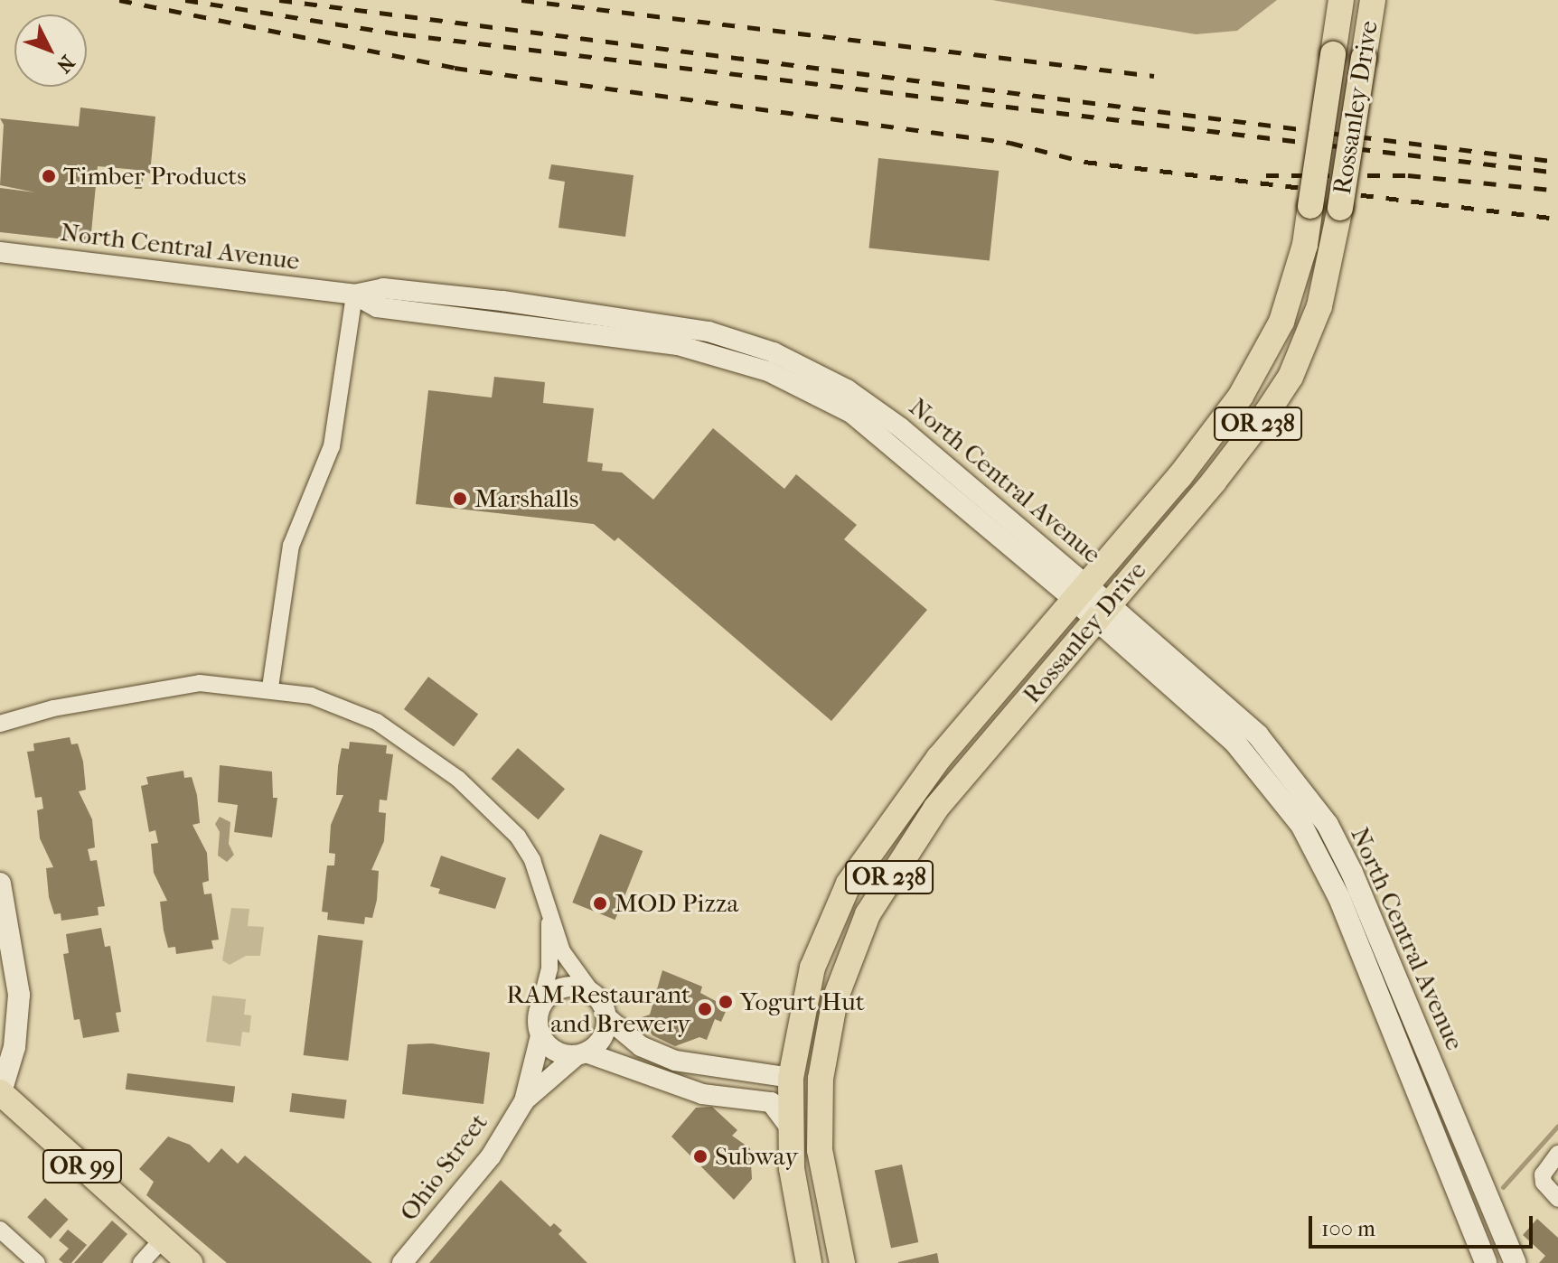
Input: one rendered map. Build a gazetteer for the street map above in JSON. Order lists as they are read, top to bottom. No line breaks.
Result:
{"streets":{"main road":["Rossanley Drive","North Central Avenue","OR 238","OR 99"],"street":["Ohio Street"]},"crossings":[["Rossanley Drive","North Central Avenue"],["Rossanley Drive","OR 238"]],"places":["Timber Products","Marshalls","MOD Pizza","Yogurt Hut","RAM Restaurant and Brewery","Subway"],"scale_bar":"100 m","north":"bottom right"}
